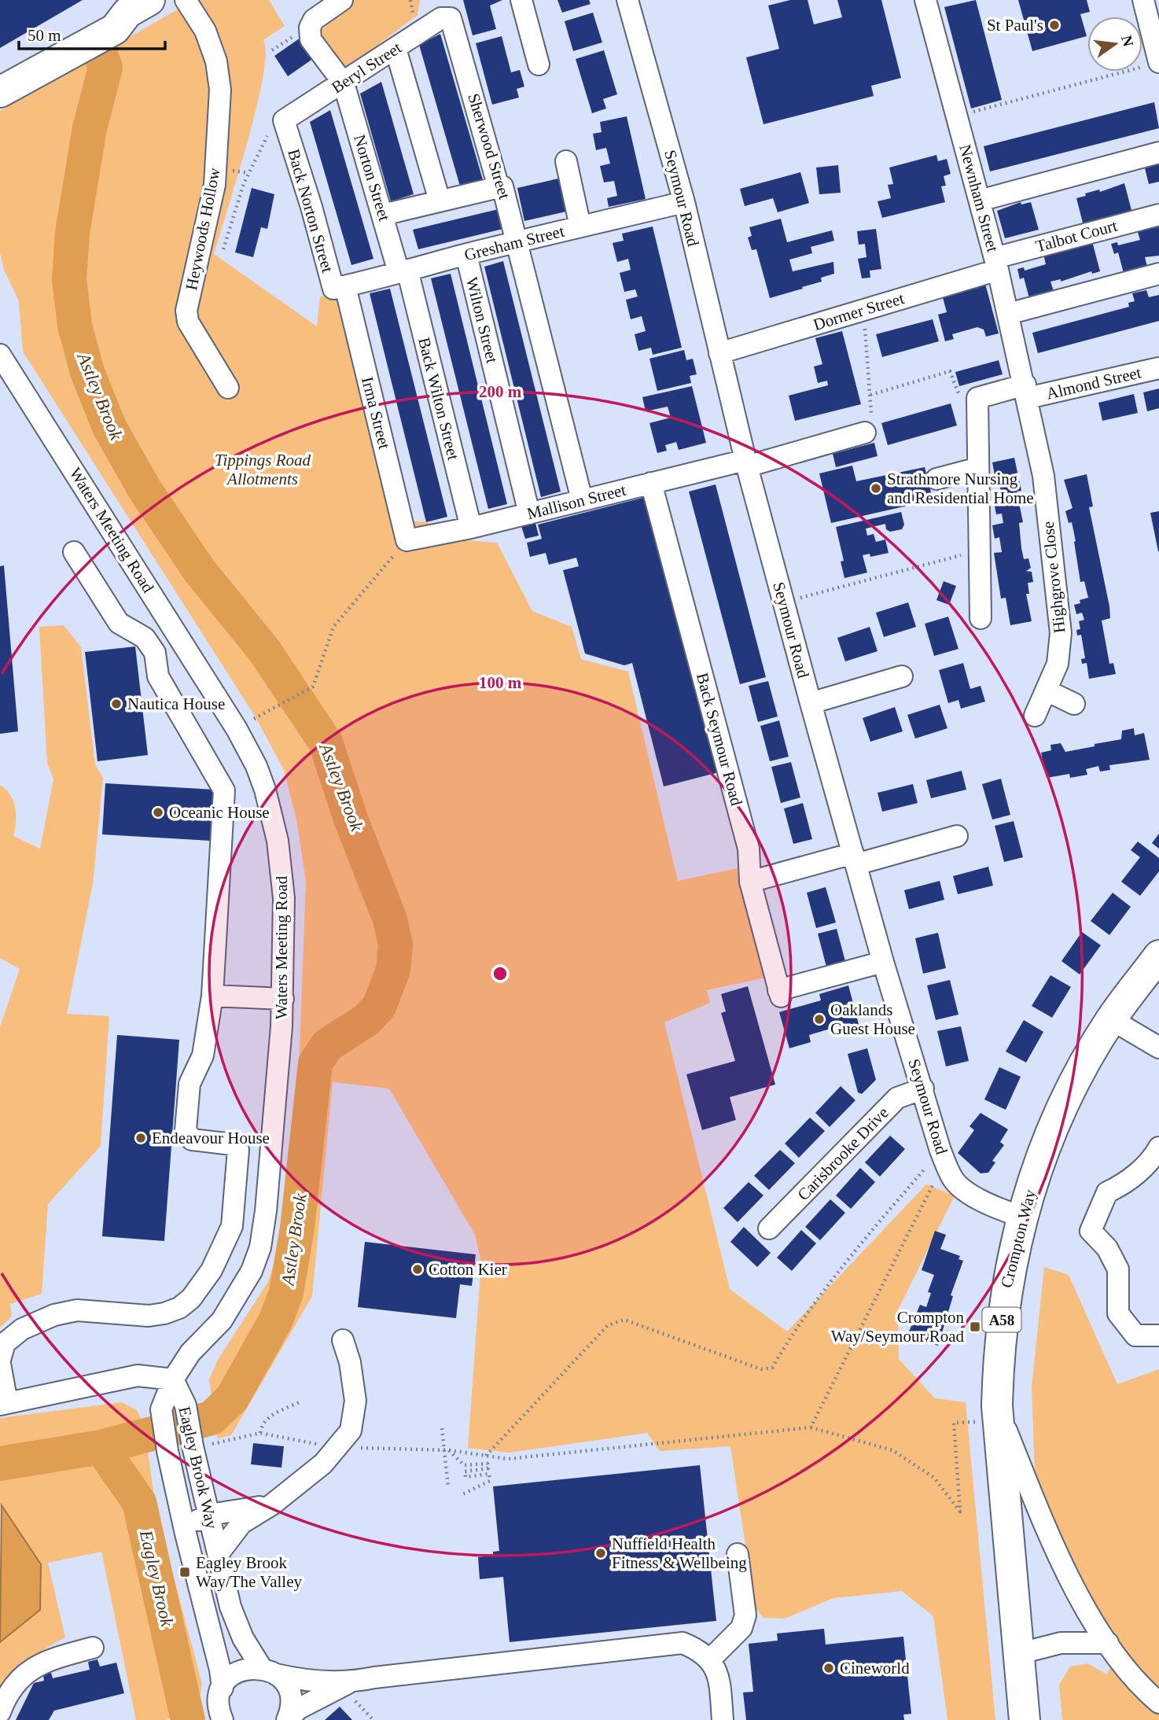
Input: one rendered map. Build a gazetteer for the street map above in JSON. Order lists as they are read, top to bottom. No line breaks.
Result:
{"streets":{"highway":["Crompton Way","A58"],"street":["Beryl Street","Sherwood Street","Norton Street","Seymour Road","Newnham Street","Back Norton Street","Heywoods Hollow","Talbot Court","Gresham Street","Dormer Street","Wilton Street","Almond Street","Back Wilton Street","Irma Street","Mallison Street","Waters Meeting Road","Highgrove Close","Back Seymour Road","Carisbrooke Drive","Eagley Brook Way"]},"crossings":[["Beryl Street","Sherwood Street"],["Beryl Street","Norton Street"],["Beryl Street","Back Norton Street"],["Sherwood Street","Gresham Street"],["Norton Street","Gresham Street"],["Norton Street","Back Wilton Street"],["Seymour Road","Gresham Street"],["Seymour Road","Dormer Street"],["Seymour Road","Mallison Street"],["Seymour Road","Back Seymour Road"],["Seymour Road","Carisbrooke Drive"],["Seymour Road","Crompton Way"],["Newnham Street","Talbot Court"],["Newnham Street","Dormer Street"],["Newnham Street","Almond Street"],["Newnham Street","Highgrove Close"],["Back Norton Street","Gresham Street"],["Back Norton Street","Irma Street"],["Talbot Court","Dormer Street"],["Gresham Street","Wilton Street"],["Gresham Street","Back Wilton Street"],["Gresham Street","Irma Street"],["Wilton Street","Mallison Street"],["Almond Street","Highgrove Close"],["Back Wilton Street","Mallison Street"],["Irma Street","Mallison Street"],["Mallison Street","Back Seymour Road"],["Waters Meeting Road","Eagley Brook Way"]],"water":["Astley Brook","Eagley Brook"],"parks":["Tippings Road Allotments"],"places":{"other":["St Paul's","Strathmore Nursing and Residential Home","Nautica House","Oceanic House","Oaklands Guest House","Endeavour House","Cotton Kier","Nuffield Health Fitness & Wellbeing","Cineworld"],"transit":["Crompton Way/Seymour Road","Eagley Brook Way/The Valley"]},"scale_bar":"50 m","north":"right","rings":["200 m","100 m"]}
